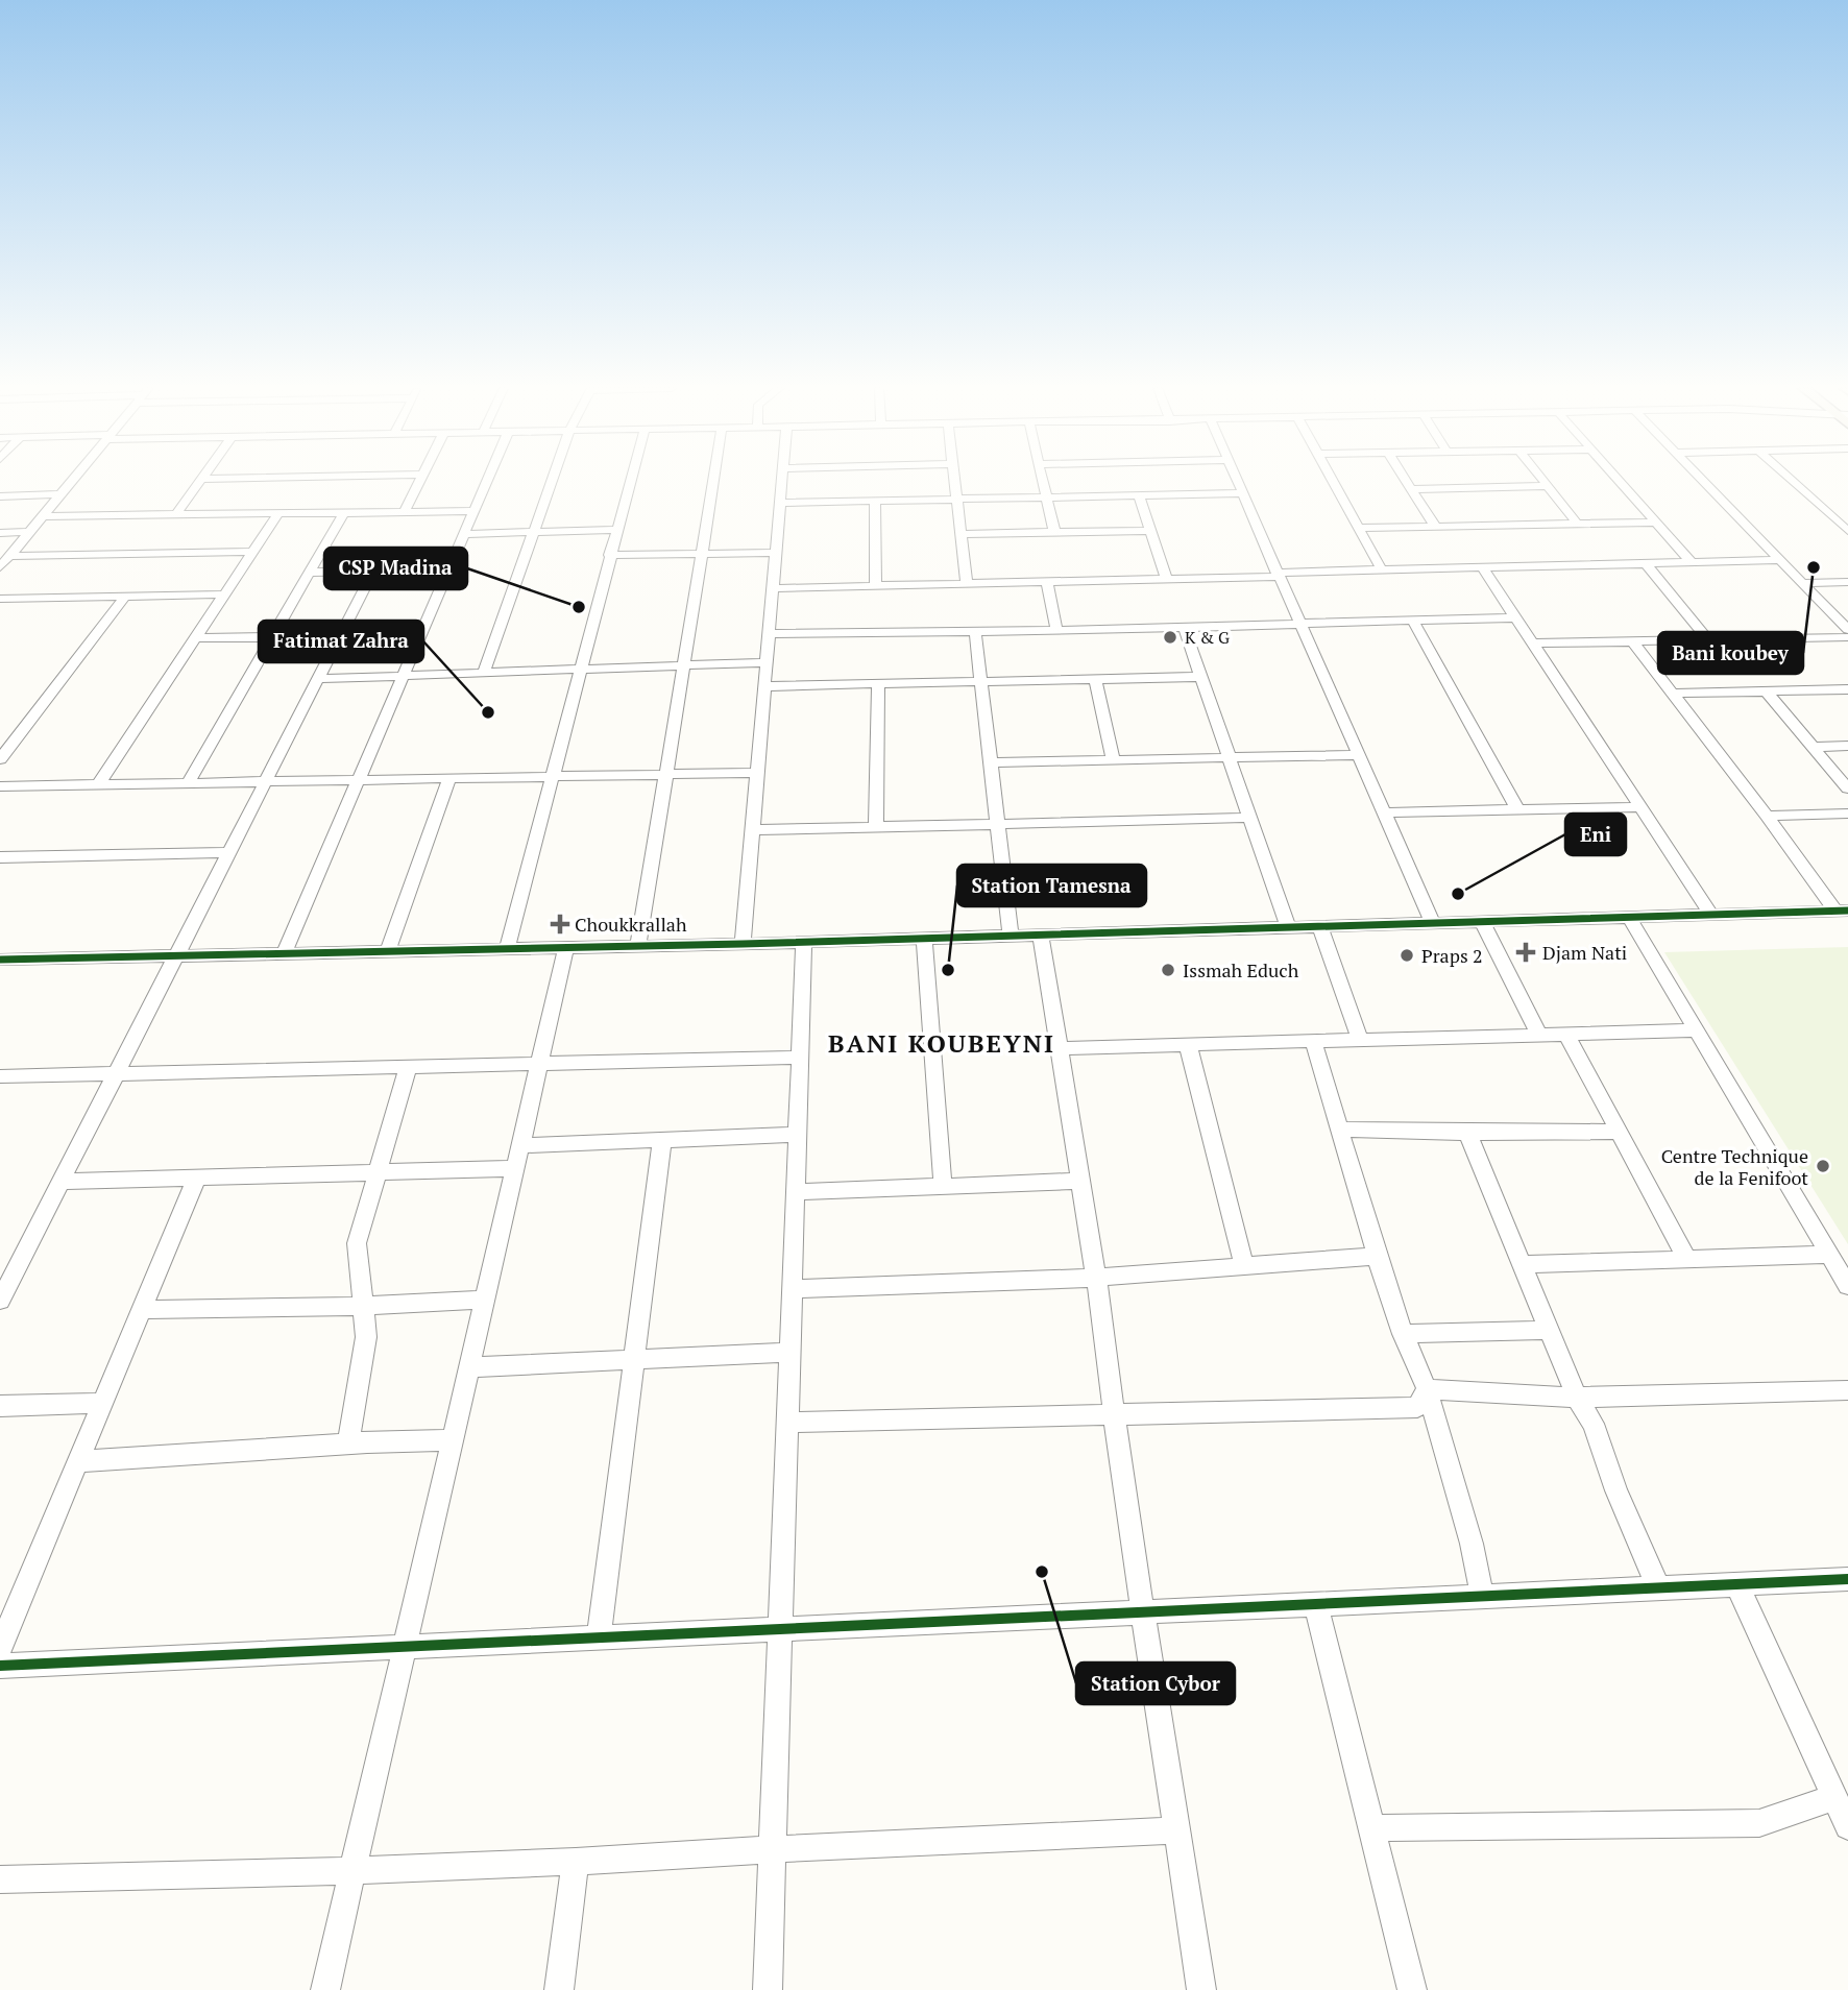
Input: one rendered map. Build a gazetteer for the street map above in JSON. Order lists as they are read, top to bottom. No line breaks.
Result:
{"districts":["BANI KOUBEYNI"],"places":{"other":["Bani koubey","CSP Madina","K & G","Fatimat Zahra","Eni","Praps 2","Station Tamesna","Issmah Educh","Centre Technique de la Fenifoot","Station Cybor"],"health":["Choukkrallah","Djam Nati"]}}
